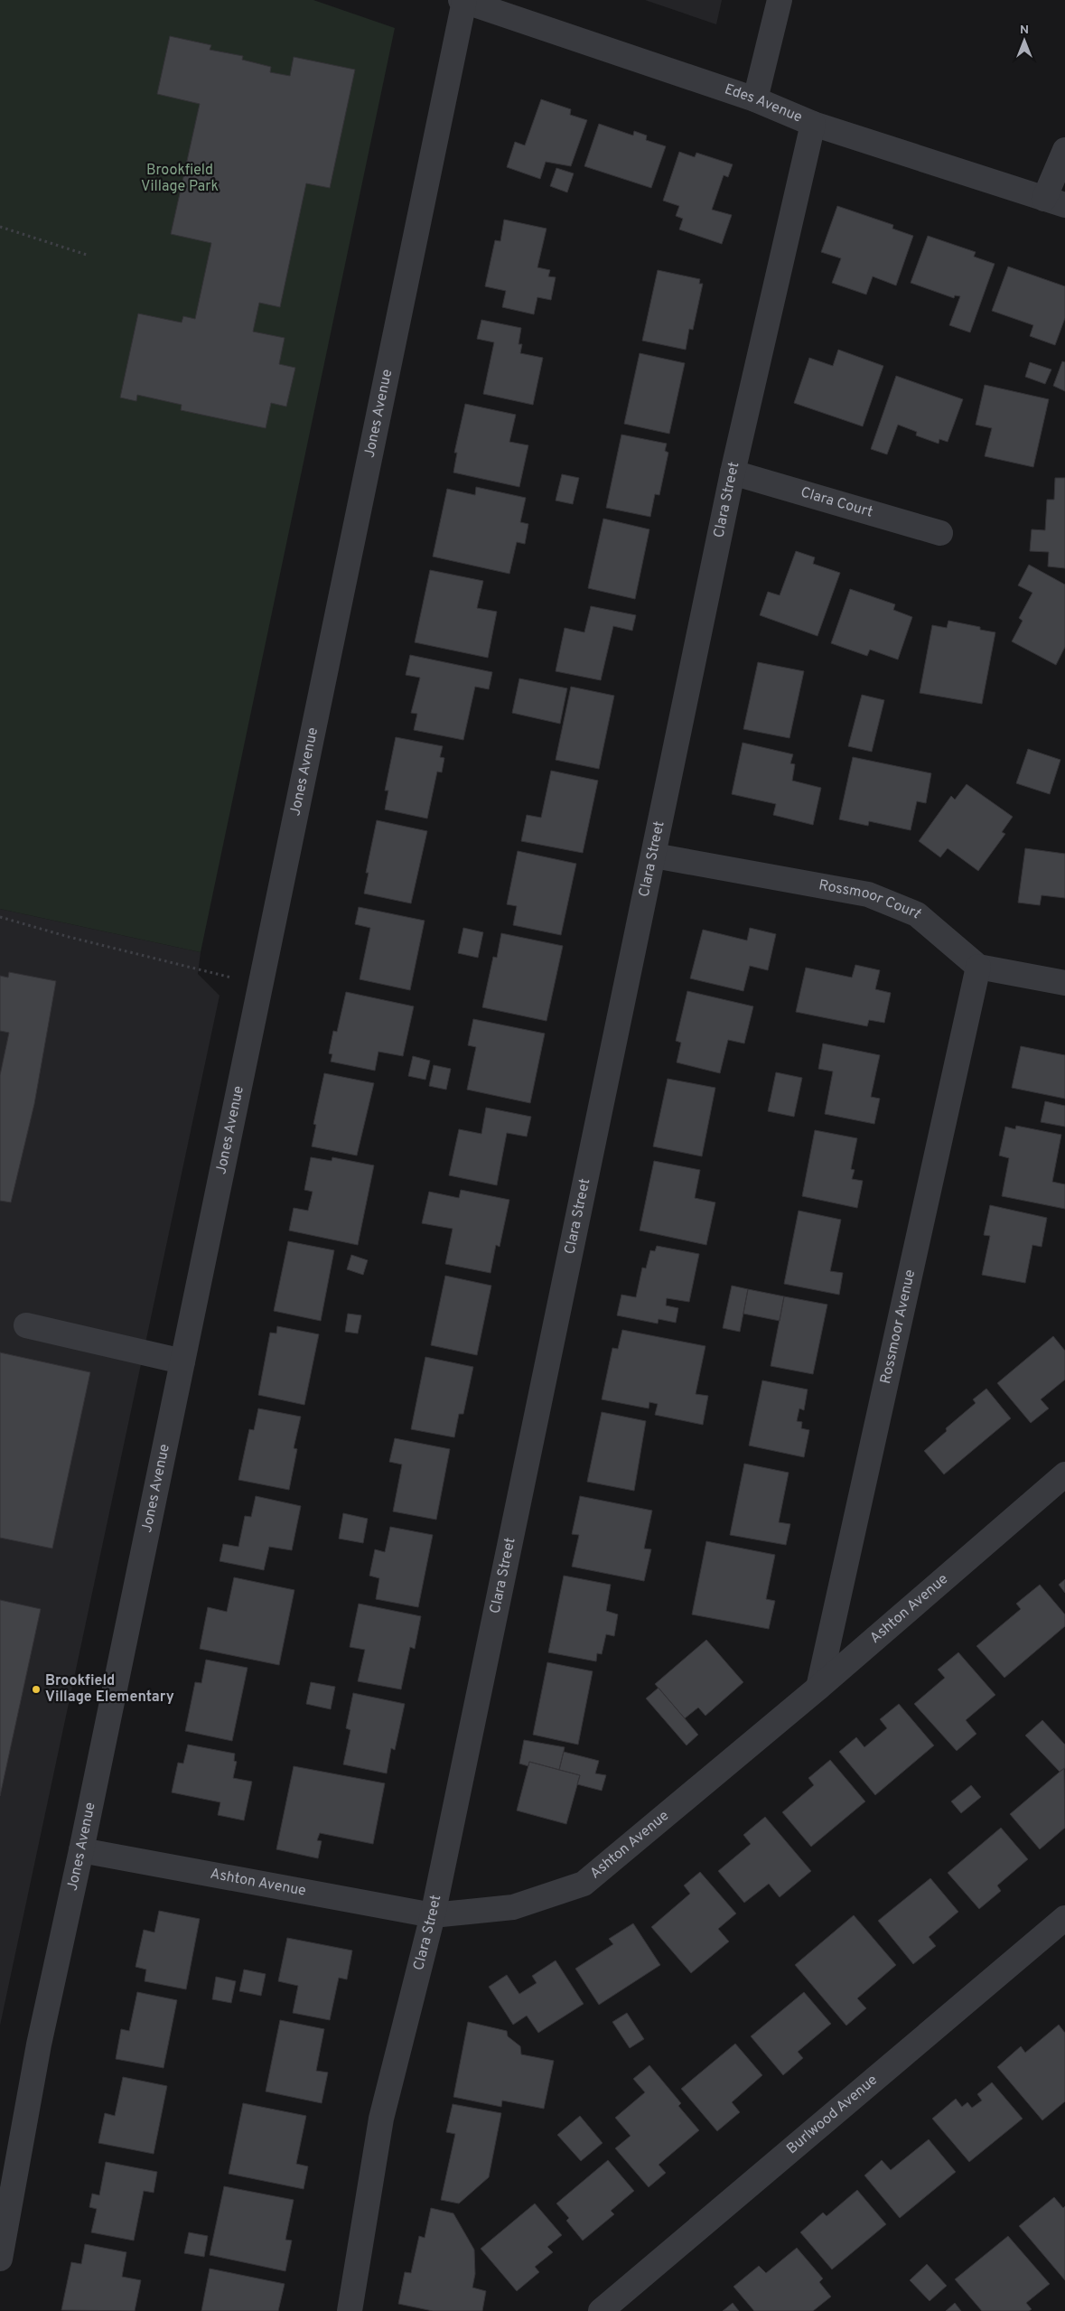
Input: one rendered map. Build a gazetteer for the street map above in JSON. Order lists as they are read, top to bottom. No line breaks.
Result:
{"streets":{"street":["Edes Avenue","Jones Avenue","Clara Street","Clara Court","Rossmoor Court","Rossmoor Avenue","Ashton Avenue","Burlwood Avenue"]},"crossings":[["Edes Avenue","Jones Avenue"],["Edes Avenue","Clara Street"],["Jones Avenue","Ashton Avenue"],["Clara Street","Clara Court"],["Clara Street","Rossmoor Court"],["Clara Street","Ashton Avenue"],["Rossmoor Court","Rossmoor Avenue"],["Rossmoor Avenue","Ashton Avenue"]],"parks":["Brookfield Village Park"],"places":["Brookfield Village Elementary"],"north":"top"}
